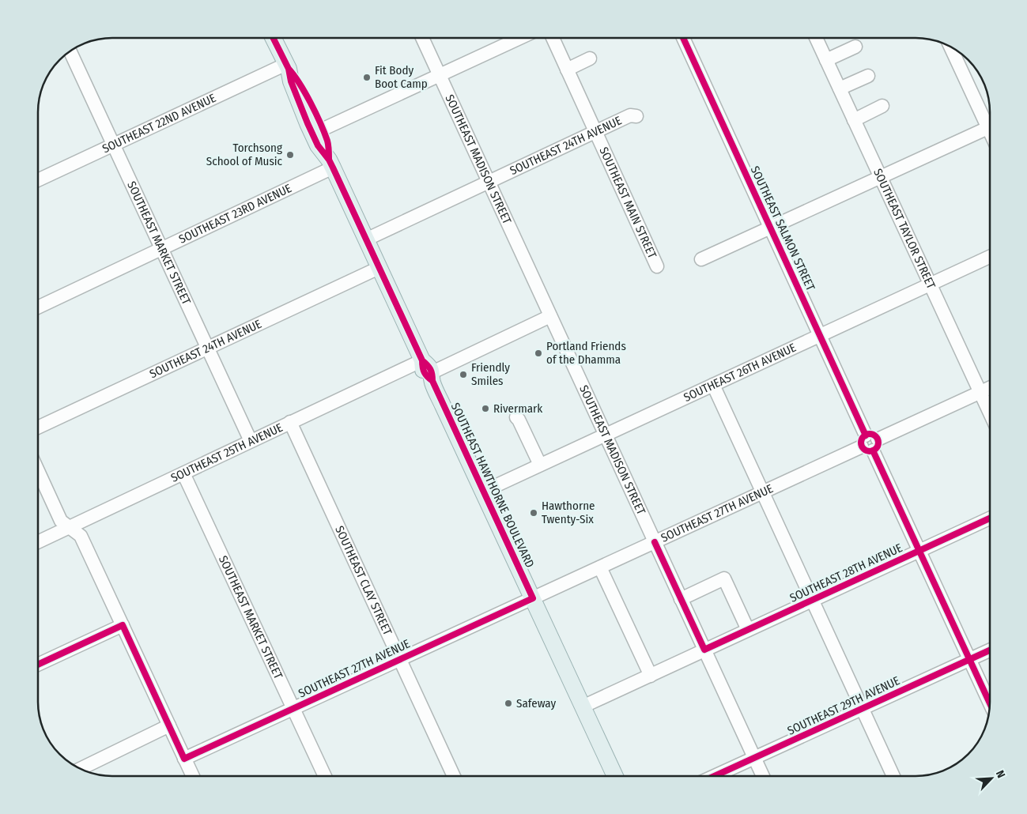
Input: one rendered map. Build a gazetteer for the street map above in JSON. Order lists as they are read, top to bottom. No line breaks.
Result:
{"streets":{"main road":["SOUTHEAST HAWTHORNE BOULEVARD"],"street":["SOUTHEAST 22ND AVENUE","SOUTHEAST 24TH AVENUE","SOUTHEAST MADISON STREET","SOUTHEAST MAIN STREET","SOUTHEAST 23RD AVENUE","SOUTHEAST SALMON STREET","SOUTHEAST TAYLOR STREET","SOUTHEAST MARKET STREET","SOUTHEAST 26TH AVENUE","SOUTHEAST 25TH AVENUE","SOUTHEAST 27TH AVENUE","SOUTHEAST 28TH AVENUE","SOUTHEAST CLAY STREET","SOUTHEAST 29TH AVENUE"]},"crossings":[["SOUTHEAST 22ND AVENUE","SOUTHEAST MARKET STREET"],["SOUTHEAST 22ND AVENUE","SOUTHEAST HAWTHORNE BOULEVARD"],["SOUTHEAST 24TH AVENUE","SOUTHEAST MADISON STREET"],["SOUTHEAST 24TH AVENUE","SOUTHEAST MAIN STREET"],["SOUTHEAST 24TH AVENUE","SOUTHEAST MARKET STREET"],["SOUTHEAST 24TH AVENUE","SOUTHEAST HAWTHORNE BOULEVARD"],["SOUTHEAST MADISON STREET","SOUTHEAST 26TH AVENUE"],["SOUTHEAST MADISON STREET","SOUTHEAST 27TH AVENUE"],["SOUTHEAST MADISON STREET","SOUTHEAST 28TH AVENUE"],["SOUTHEAST MADISON STREET","SOUTHEAST 29TH AVENUE"],["SOUTHEAST 23RD AVENUE","SOUTHEAST MARKET STREET"],["SOUTHEAST 23RD AVENUE","SOUTHEAST HAWTHORNE BOULEVARD"],["SOUTHEAST SALMON STREET","SOUTHEAST 26TH AVENUE"],["SOUTHEAST SALMON STREET","SOUTHEAST 27TH AVENUE"],["SOUTHEAST SALMON STREET","SOUTHEAST 28TH AVENUE"],["SOUTHEAST SALMON STREET","SOUTHEAST 29TH AVENUE"],["SOUTHEAST TAYLOR STREET","SOUTHEAST 26TH AVENUE"],["SOUTHEAST TAYLOR STREET","SOUTHEAST 27TH AVENUE"],["SOUTHEAST MARKET STREET","SOUTHEAST 25TH AVENUE"],["SOUTHEAST MARKET STREET","SOUTHEAST 27TH AVENUE"],["SOUTHEAST 26TH AVENUE","SOUTHEAST HAWTHORNE BOULEVARD"],["SOUTHEAST 25TH AVENUE","SOUTHEAST HAWTHORNE BOULEVARD"],["SOUTHEAST 25TH AVENUE","SOUTHEAST CLAY STREET"],["SOUTHEAST HAWTHORNE BOULEVARD","SOUTHEAST 27TH AVENUE"],["SOUTHEAST HAWTHORNE BOULEVARD","SOUTHEAST 28TH AVENUE"],["SOUTHEAST 27TH AVENUE","SOUTHEAST CLAY STREET"]],"places":["Fit Body Boot Camp","Torchsong School of Music","Portland Friends of the Dhamma","Friendly Smiles","Rivermark","Hawthorne Twenty-Six","Safeway"],"north":"top right"}
